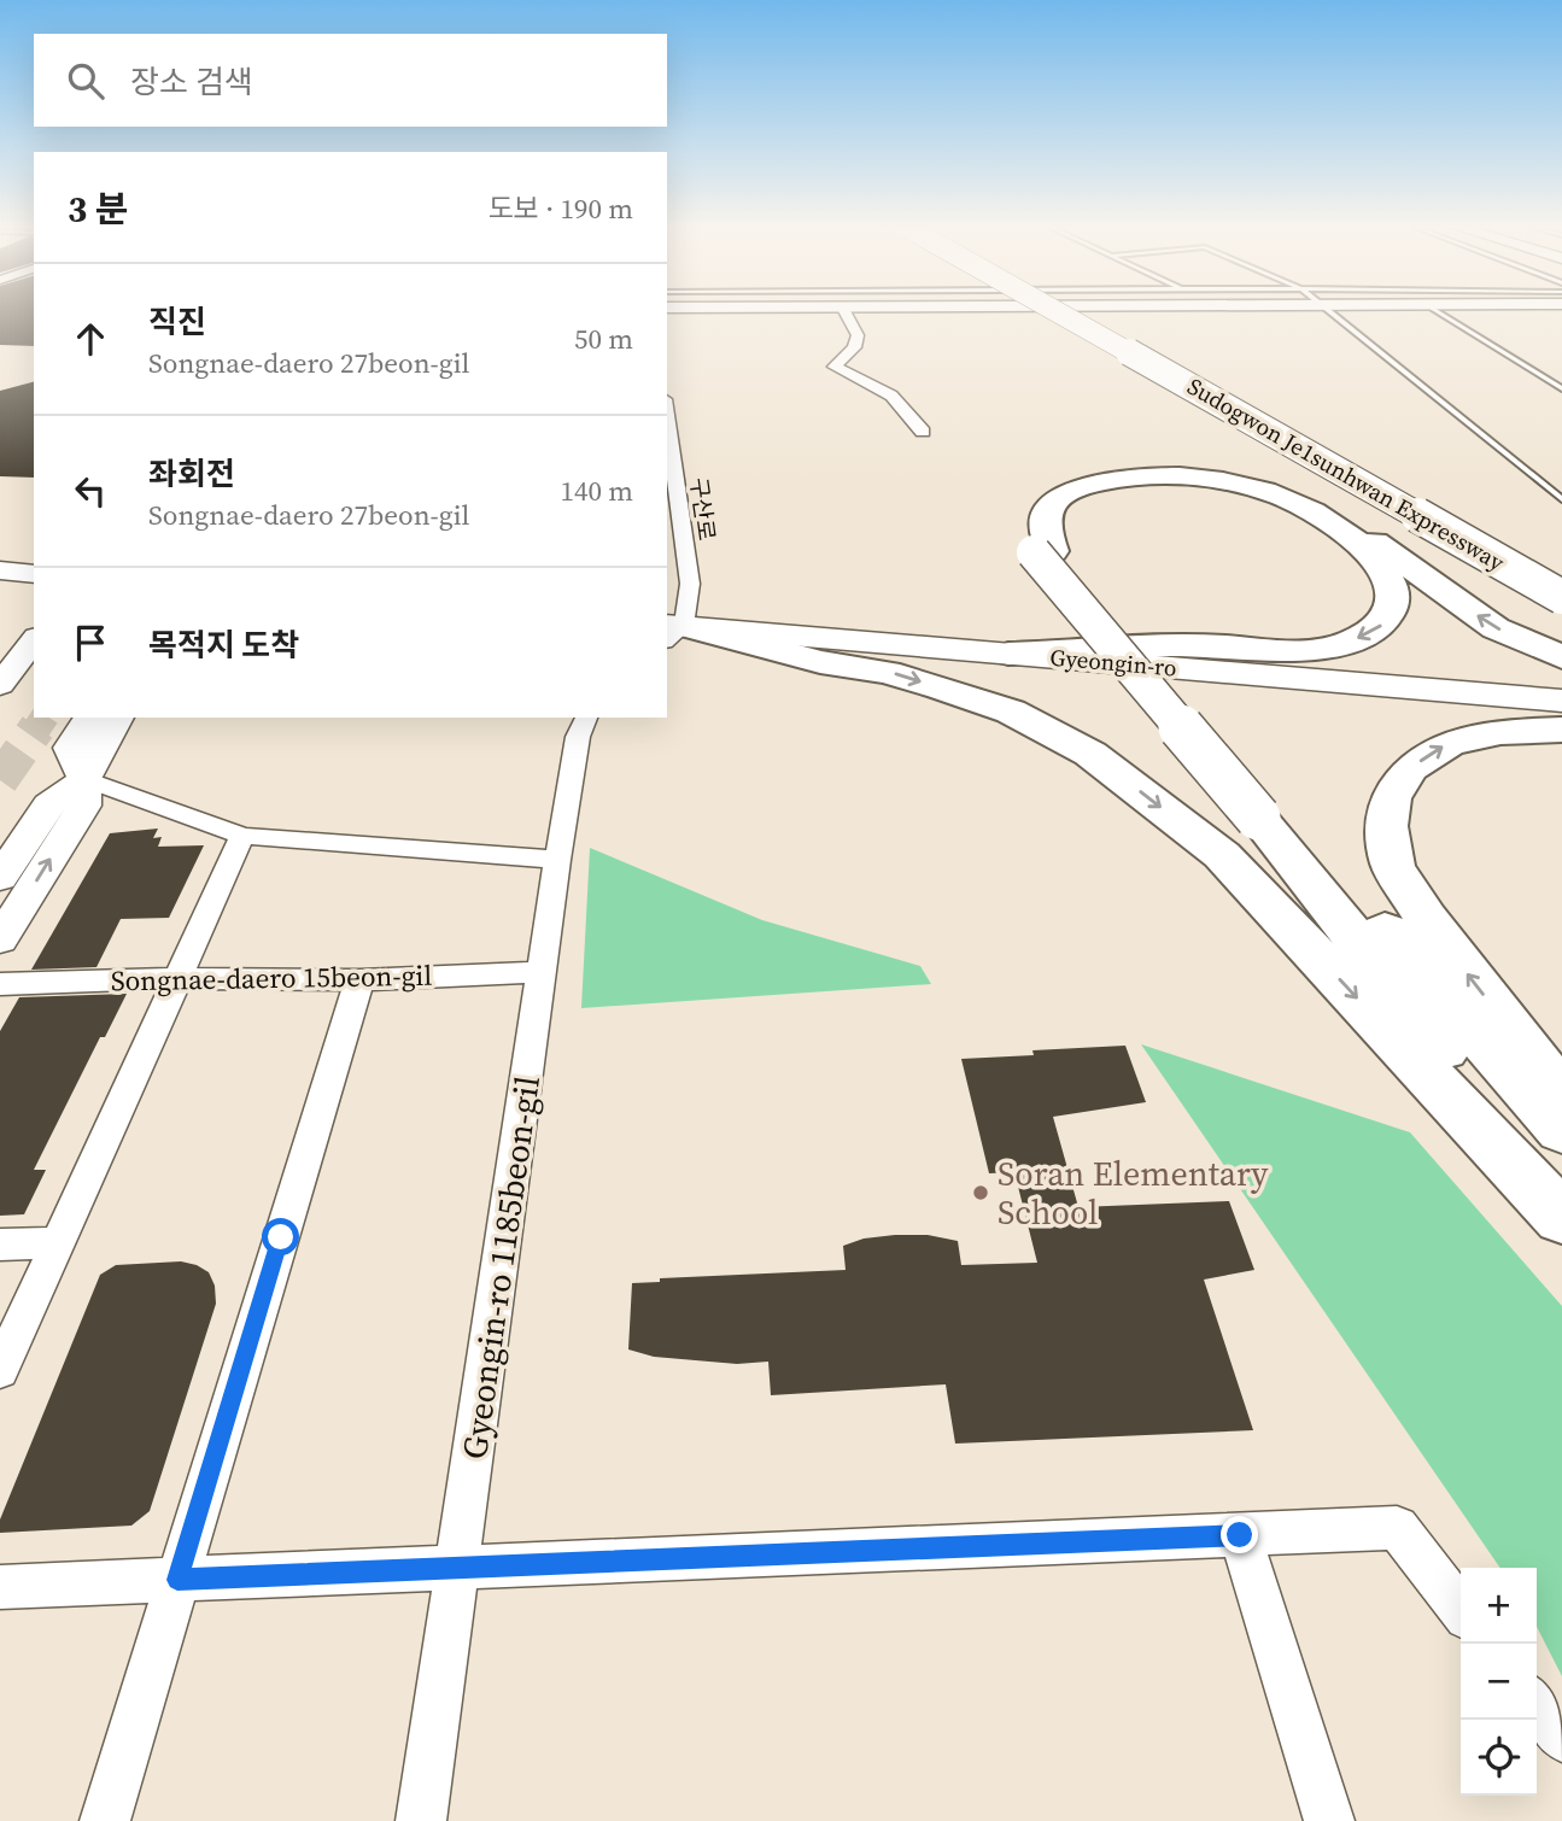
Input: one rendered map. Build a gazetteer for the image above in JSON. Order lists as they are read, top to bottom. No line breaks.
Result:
{"streets":{"highway":["Sudogwon Je1sunhwan Expressway"],"main road":["Gyeongin-ro"],"street":["구산로","Songnae-daero 15beon-gil","Gyeongin-ro 1185beon-gil"]},"crossings":[["구산로","Gyeongin-ro"],["Songnae-daero 15beon-gil","Gyeongin-ro 1185beon-gil"]],"places":["Soran Elementary School"],"page":{"search":"장소 검색","heading":["3 분","도보 · 190 m"],"list":[["직진","Songnae-daero 27beon-gil","50 m"],["좌회전","Songnae-daero 27beon-gil","140 m"],"목적지 도착"],"map_buttons":["+","−"]}}
